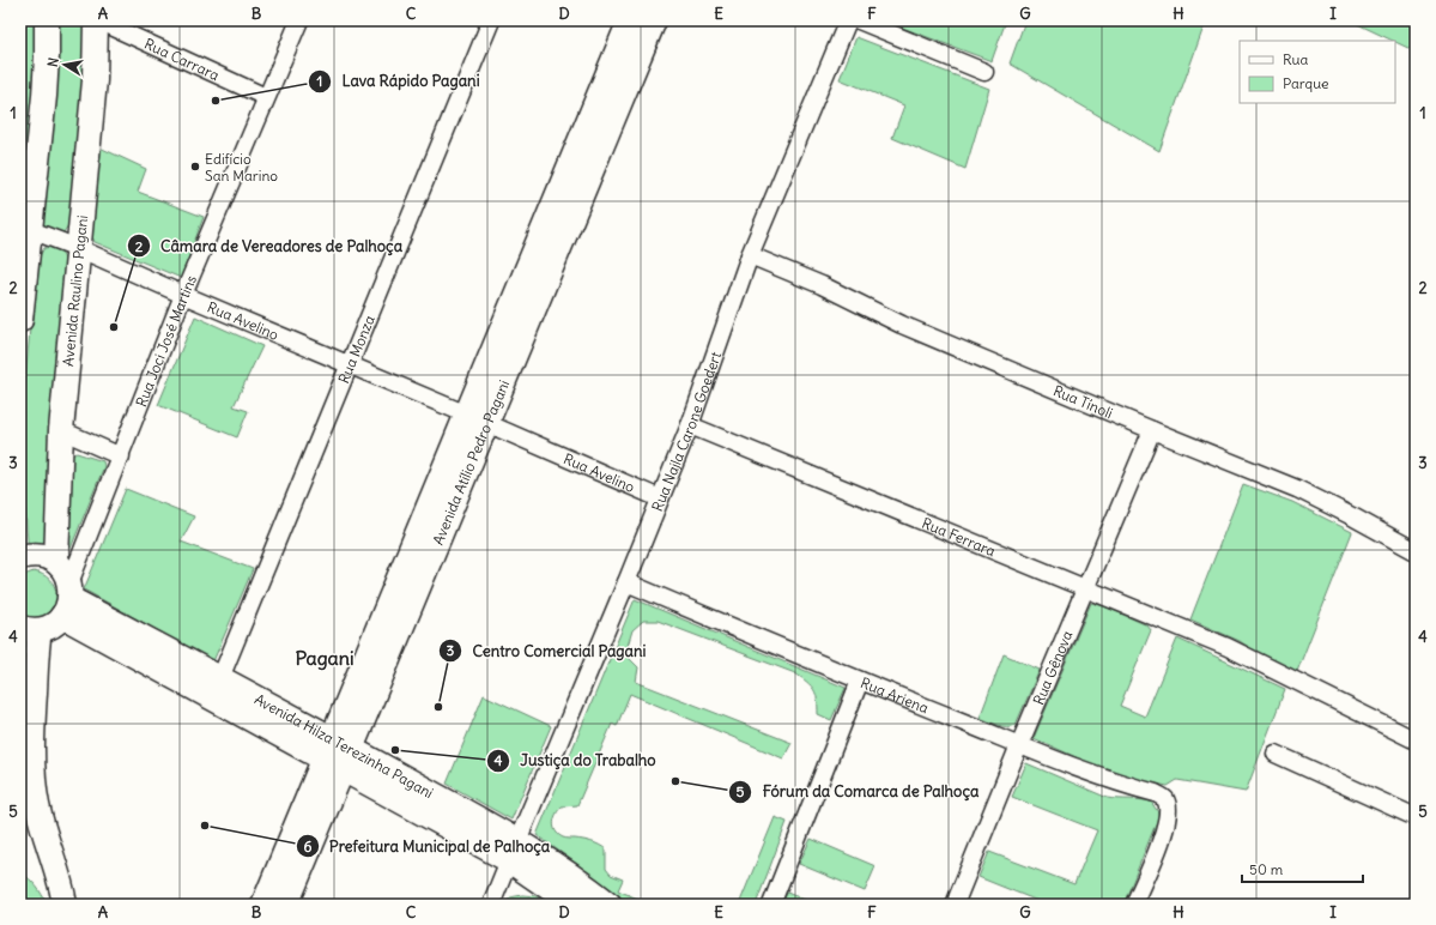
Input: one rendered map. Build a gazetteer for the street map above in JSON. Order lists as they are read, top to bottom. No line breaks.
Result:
{"streets":{"main road":["Avenida Raulino Pagani","Avenida Atílio Pedro Pagani","Avenida Hilza Terezinha Pagani"],"street":["Rua Carrara","Rua Avelino","Rua Joci José Martins","Rua Monza","Rua Tínoli","Rua Najla Carone Goedert","Rua Ferrara","Rua Gênova","Rua Ariena"]},"crossings":[["Rua Carrara","Avenida Raulino Pagani"],["Rua Carrara","Rua Joci José Martins"],["Avenida Raulino Pagani","Rua Avelino"],["Rua Avelino","Rua Joci José Martins"],["Rua Avelino","Rua Monza"],["Rua Avelino","Rua Najla Carone Goedert"],["Rua Avelino","Avenida Atílio Pedro Pagani"],["Rua Joci José Martins","Avenida Hilza Terezinha Pagani"],["Rua Monza","Avenida Hilza Terezinha Pagani"],["Rua Tínoli","Rua Najla Carone Goedert"],["Rua Tínoli","Rua Gênova"],["Rua Najla Carone Goedert","Rua Ferrara"],["Rua Najla Carone Goedert","Rua Ariena"],["Rua Najla Carone Goedert","Avenida Hilza Terezinha Pagani"],["Avenida Atílio Pedro Pagani","Avenida Hilza Terezinha Pagani"],["Rua Ferrara","Rua Gênova"],["Rua Gênova","Rua Ariena"]],"districts":["Pagani"],"places":["Lava Rápido Pagani","Edifício San Marino","Câmara de Vereadores de Palhoça","Centro Comercial Pagani","Justiça do Trabalho","Fórum da Comarca de Palhoça","Prefeitura Municipal de Palhoça"],"legend":["Rua","Parque"],"scale_bar":"50 m","north":"left","grid":{"columns":["A","B","C","D","E","F","G","H","I"],"rows":["1","2","3","4","5"]}}
